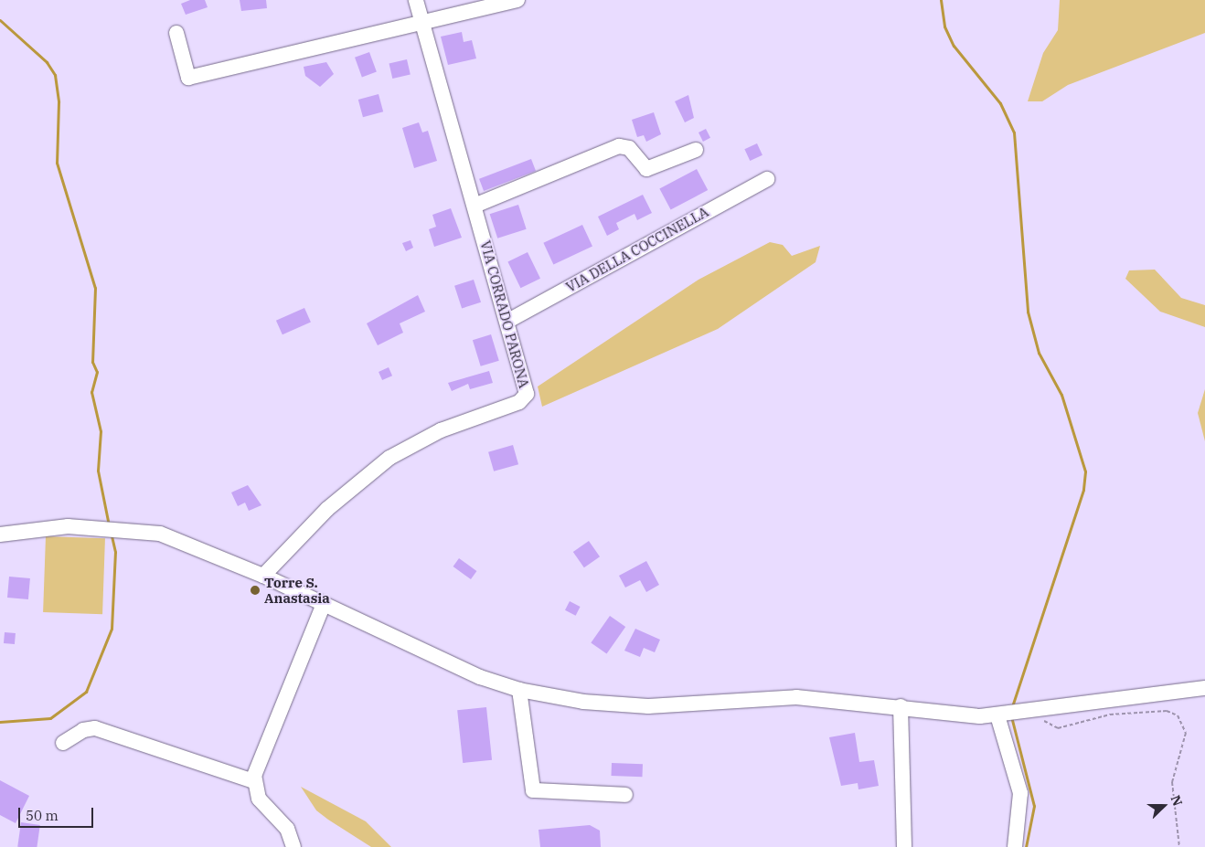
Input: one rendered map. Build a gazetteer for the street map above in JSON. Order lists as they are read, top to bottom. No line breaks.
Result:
{"streets":{"street":["VIA DELLA COCCINELLA","VIA CORRADO PARONA"]},"crossings":[["VIA DELLA COCCINELLA","VIA CORRADO PARONA"]],"places":["Torre S. Anastasia"],"scale_bar":"50 m","north":"right"}
